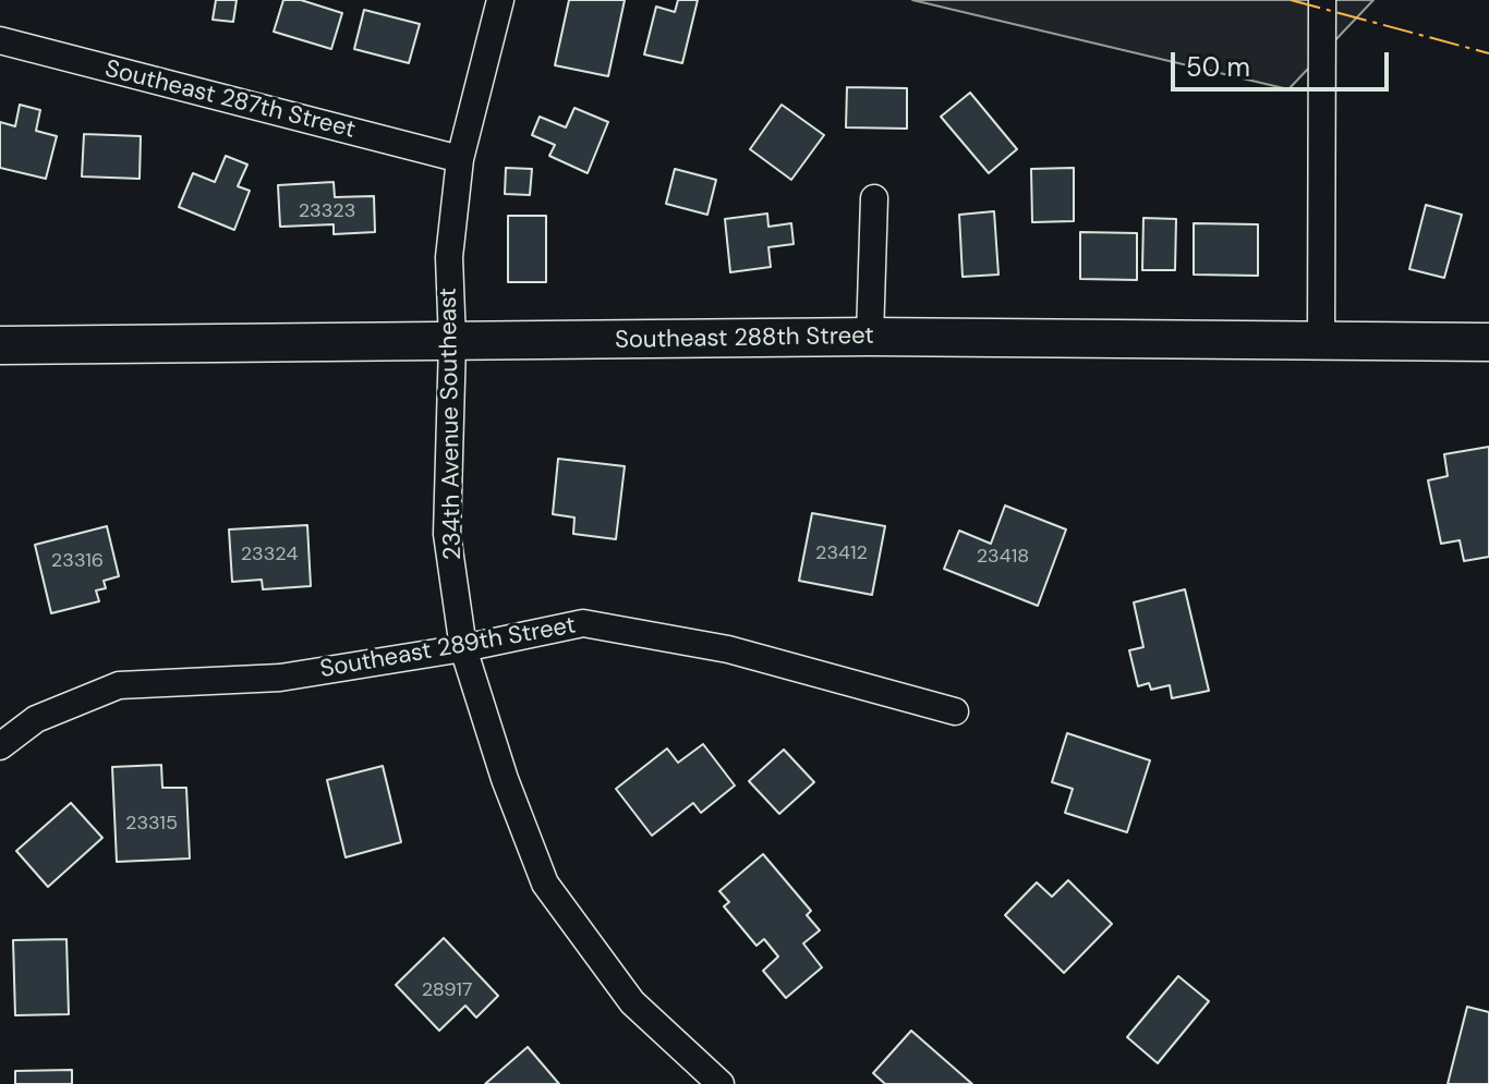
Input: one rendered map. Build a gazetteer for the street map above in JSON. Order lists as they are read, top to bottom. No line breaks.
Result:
{"streets":{"street":["Southeast 287th Street","Southeast 288th Street","234th Avenue Southeast","Southeast 289th Street"]},"crossings":[["Southeast 287th Street","234th Avenue Southeast"],["Southeast 288th Street","234th Avenue Southeast"],["234th Avenue Southeast","Southeast 289th Street"]],"house_numbers":["23323","23412","23324","23418","23316","23315","28917"],"scale_bar":"50 m"}
